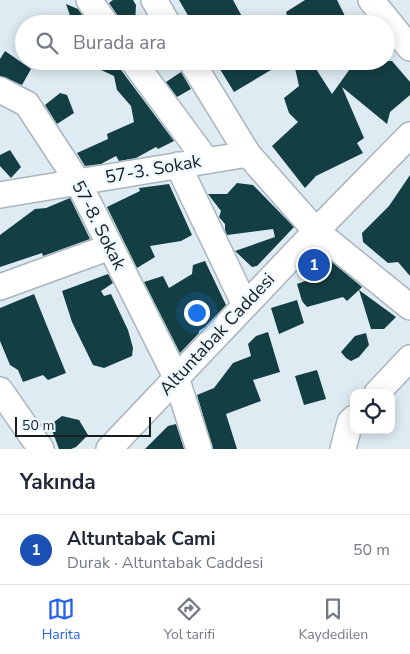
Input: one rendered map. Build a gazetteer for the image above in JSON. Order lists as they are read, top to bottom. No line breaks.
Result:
{"streets":{"street":["57-3. Sokak","57-8. Sokak","Altuntabak Caddesi"]},"crossings":[["57-3. Sokak","57-8. Sokak"],["57-8. Sokak","Altuntabak Caddesi"]],"scale_bar":"50 m","page":{"search":"Burada ara","pins":"1","scale":"50 m","heading":"Yakında","list":[{"mark":"1","name":"Altuntabak Cami","note":"Durak · Altuntabak Caddesi","value":"50 m"}],"nav":["Harita","Yol tarifi","Kaydedilen"]}}
